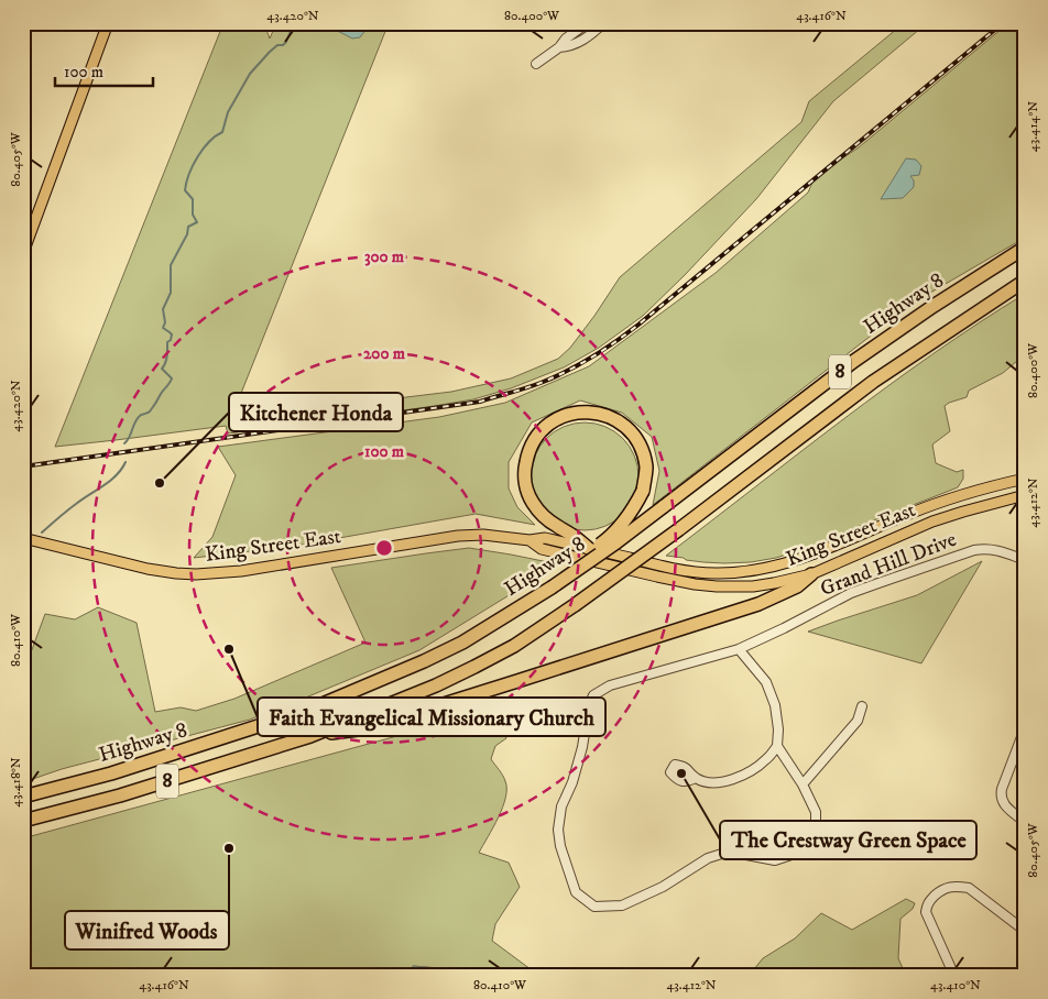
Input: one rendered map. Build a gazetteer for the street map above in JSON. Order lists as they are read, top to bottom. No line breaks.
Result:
{"streets":{"highway":["Highway 8","8"],"main road":["King Street East"],"street":["Grand Hill Drive"]},"places":["Kitchener Honda","Faith Evangelical Missionary Church","The Crestway Green Space","Winifred Woods"],"scale_bar":"100 m","coordinates":["43.420°N","80.400°W","43.416°N","43.414°N","80.405°W","43.412°N","80.410°W","43.418°N","43.410°N"],"rings":["300 m","200 m","100 m"]}
